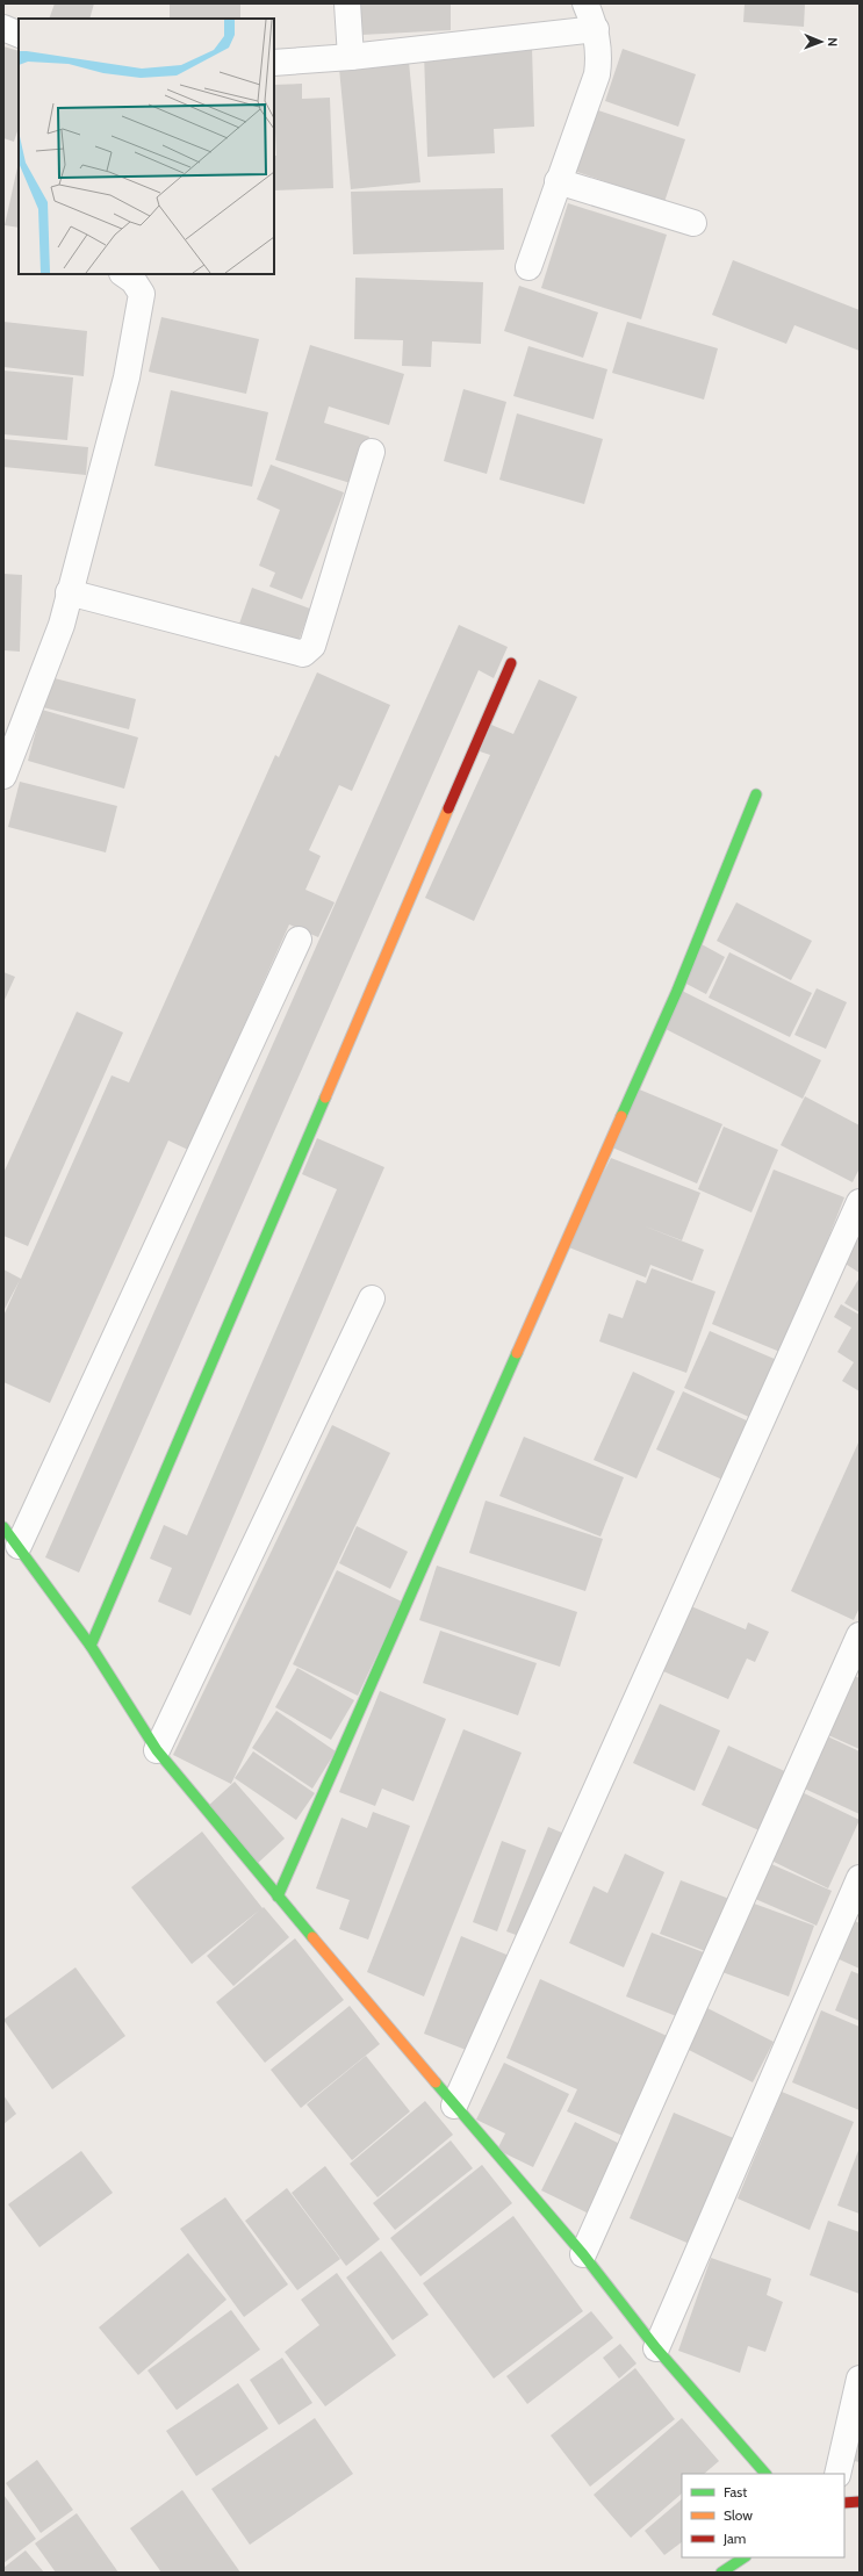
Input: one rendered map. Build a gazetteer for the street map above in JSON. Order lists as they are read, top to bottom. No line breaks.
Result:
{"legend":["Fast","Slow","Jam"],"north":"right"}
